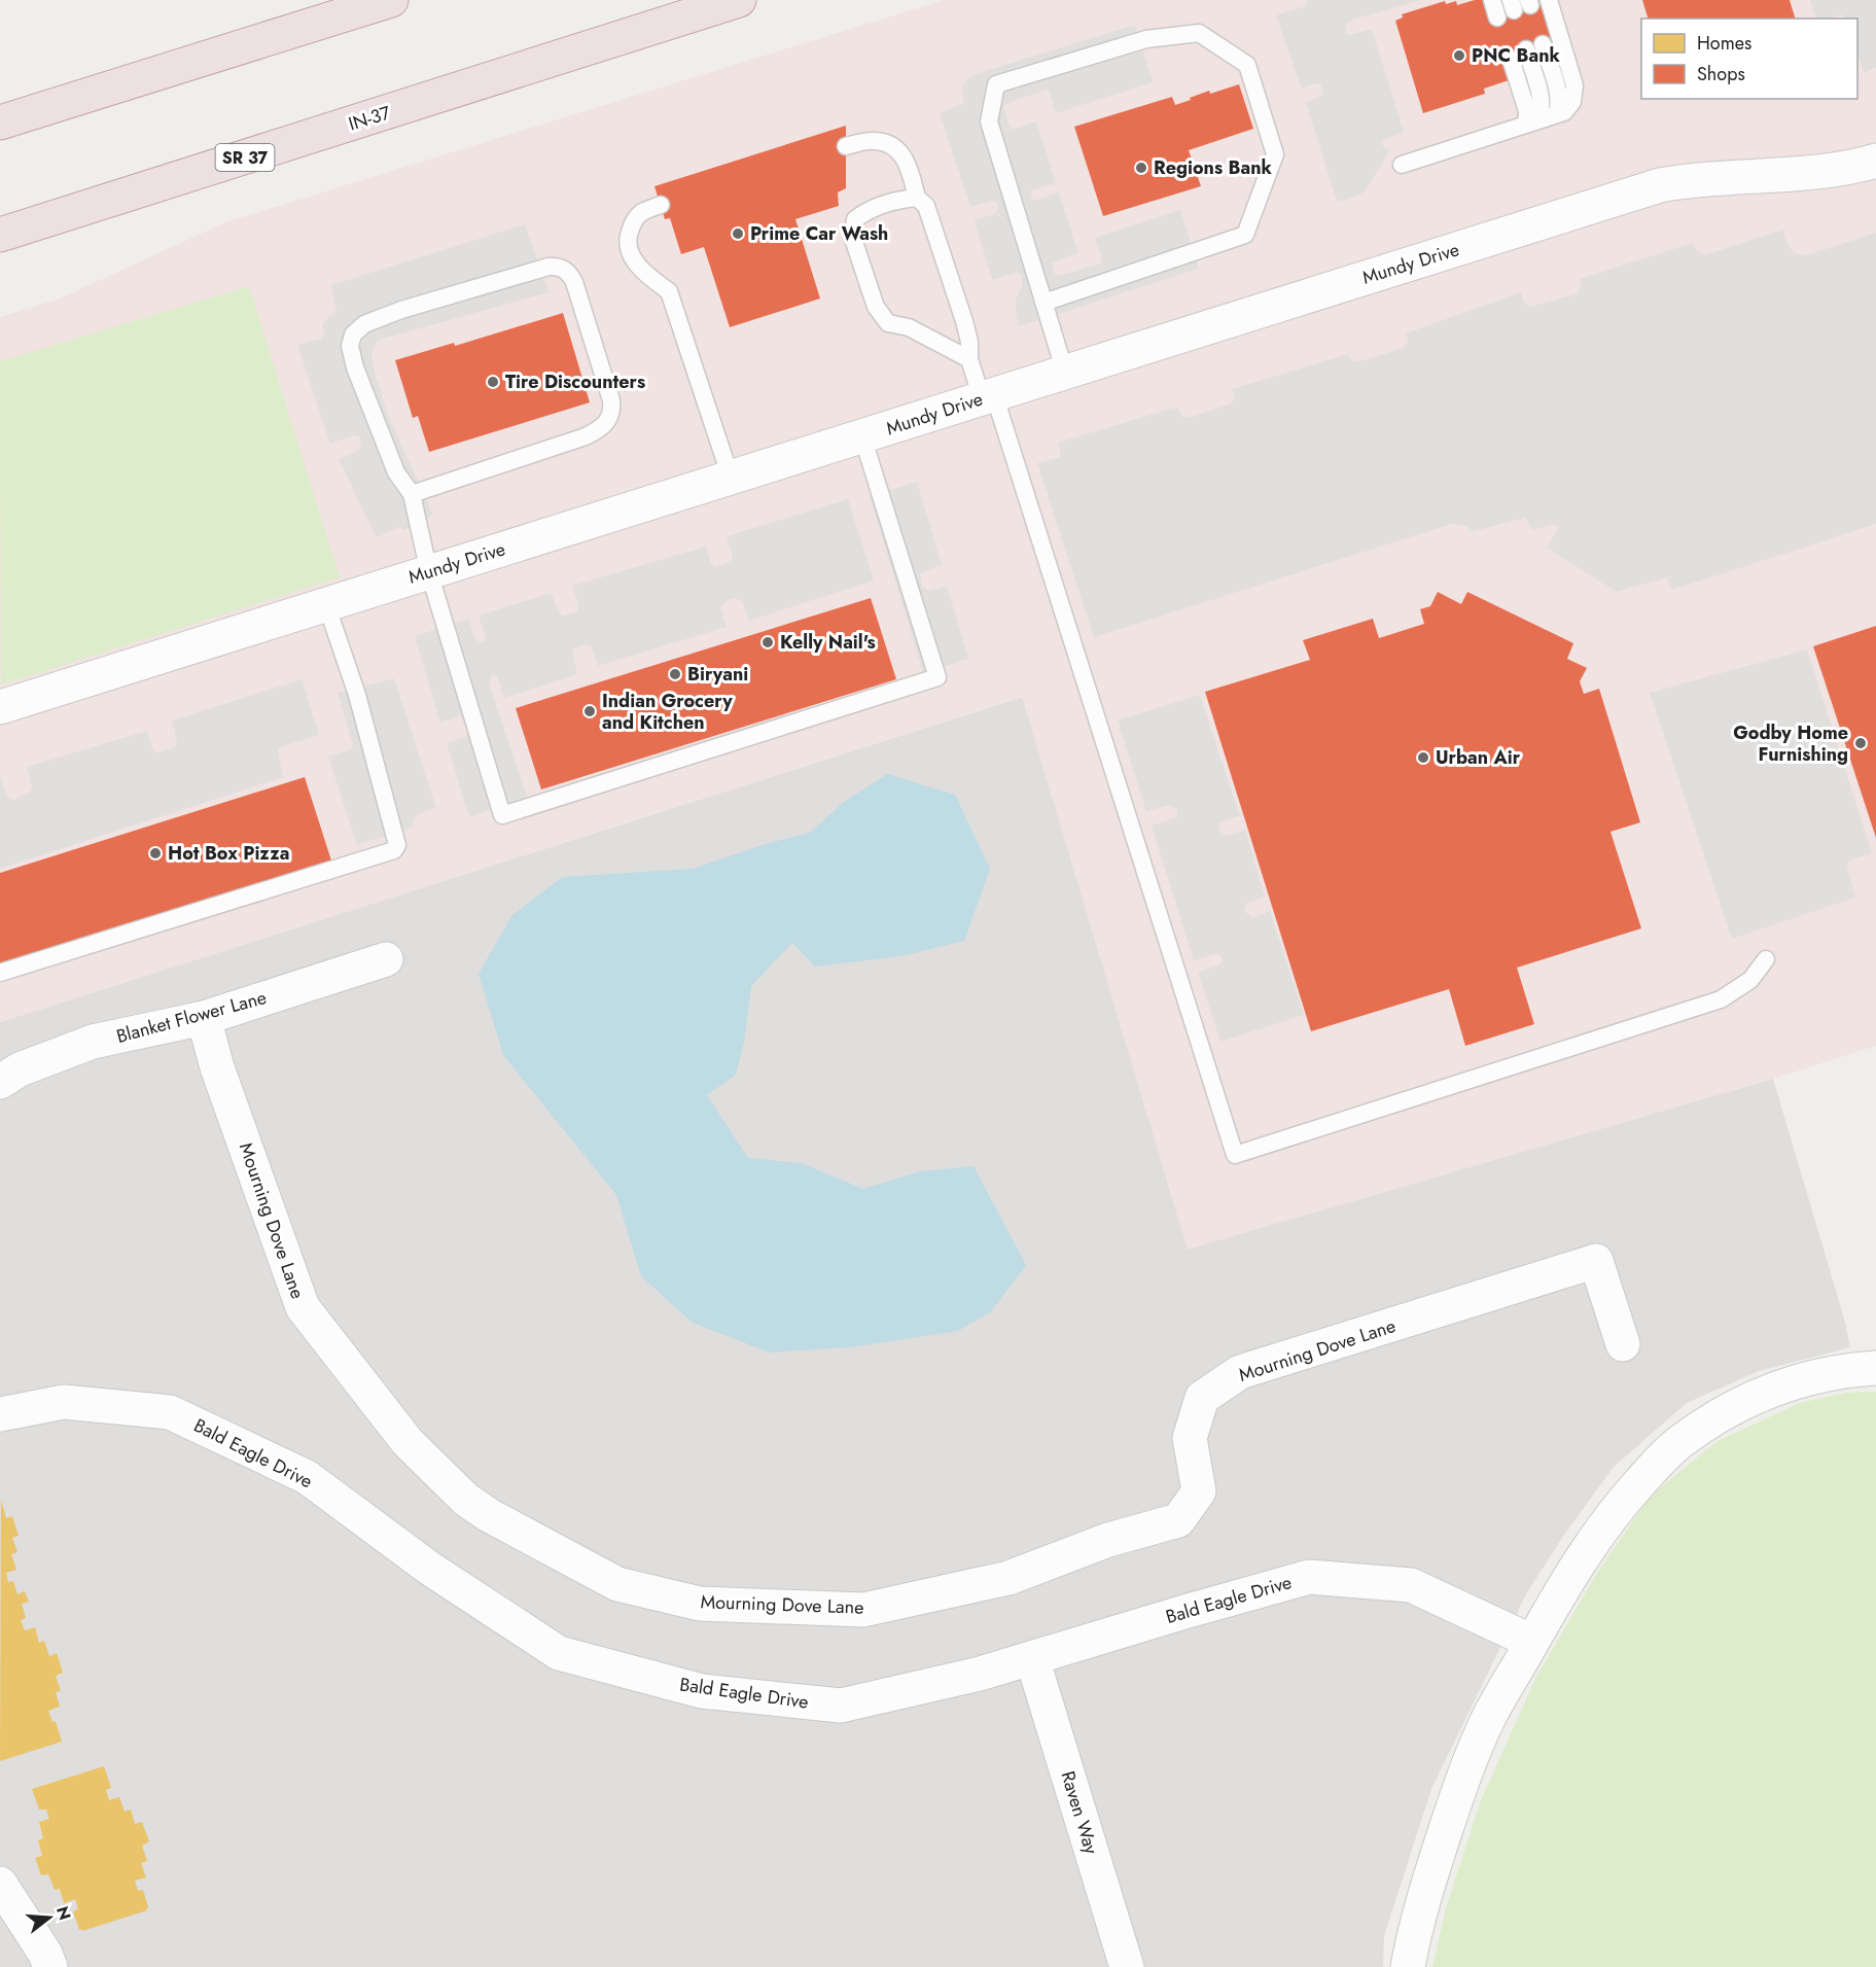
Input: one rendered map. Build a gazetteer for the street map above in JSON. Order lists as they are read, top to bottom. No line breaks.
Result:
{"streets":{"highway":["IN-37","SR 37"],"street":["Mundy Drive","Blanket Flower Lane","Mourning Dove Lane","Bald Eagle Drive","Raven Way"]},"crossings":[["Blanket Flower Lane","Mourning Dove Lane"],["Bald Eagle Drive","Raven Way"]],"places":["PNC Bank","Regions Bank","Prime Car Wash","Tire Discounters","Kelly Nail's","Biryani","Indian Grocery and Kitchen","Godby Home Furnishing","Urban Air","Hot Box Pizza"],"legend":["Homes","Shops"],"north":"right"}
